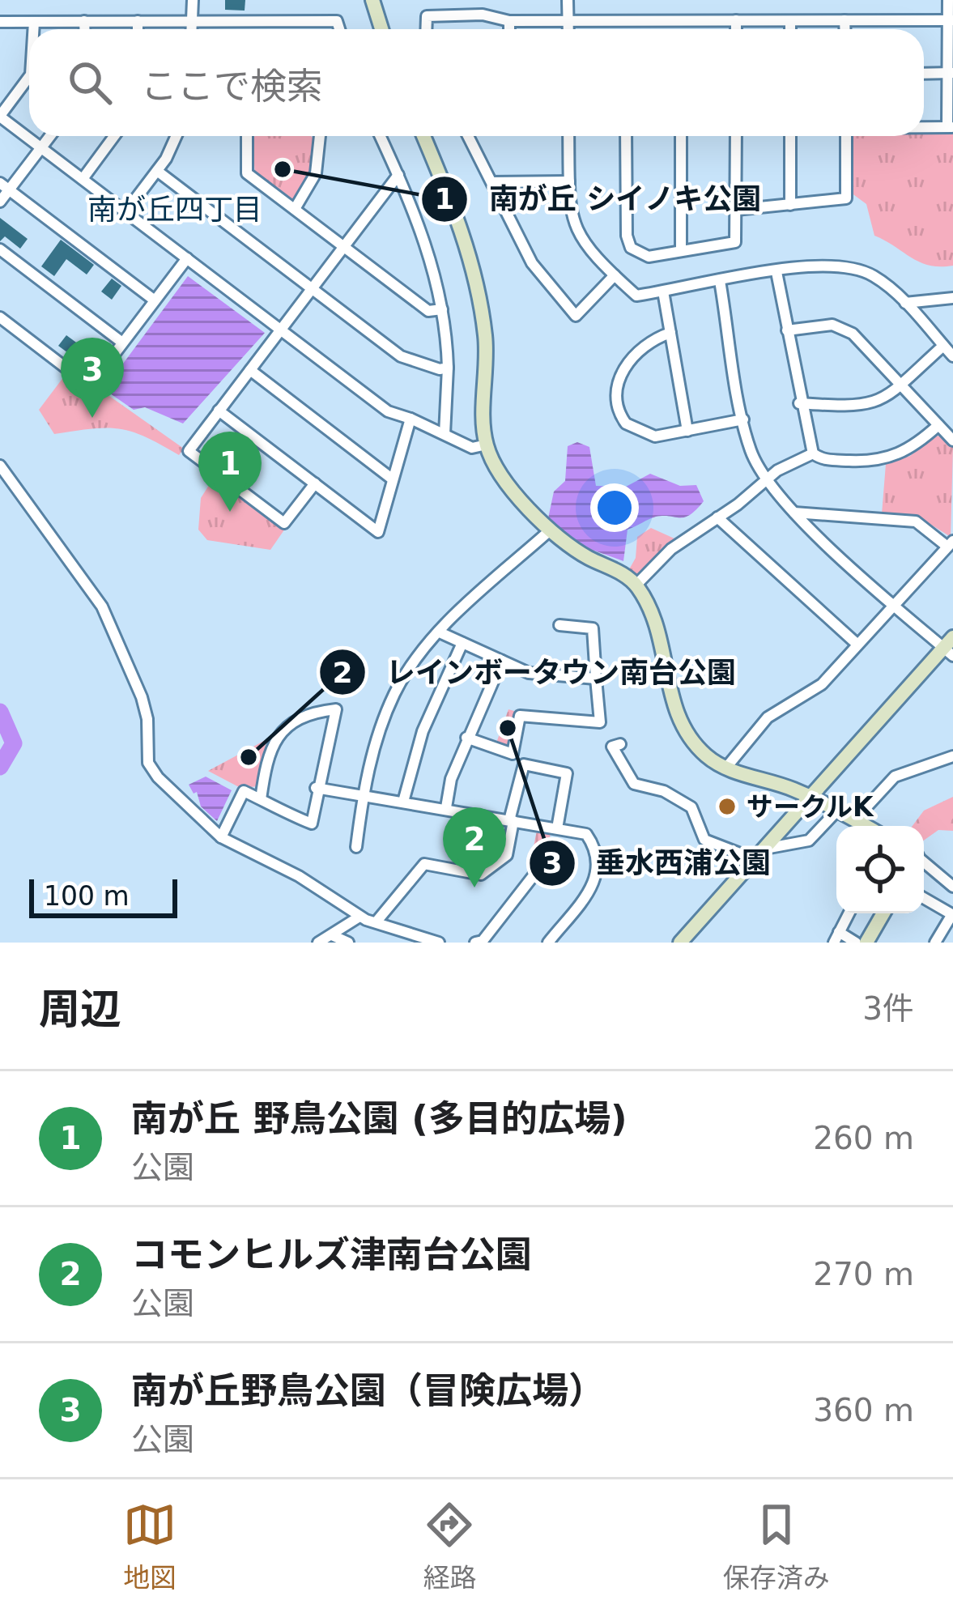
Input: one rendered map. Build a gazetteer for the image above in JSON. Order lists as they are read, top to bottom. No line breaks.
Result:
{"districts":["南が丘四丁目"],"places":["南が丘 シイノキ公園","垂水西浦公園","レインボータウン南台公園","サークルK"],"scale_bar":"100 m","page":{"search":"ここで検索","pins":["3","1","2"],"scale":"100 m","heading":["周辺","3件"],"list":[{"mark":"1","name":"南が丘 野鳥公園 (多目的広場)","note":"公園","value":"260 m"},{"mark":"2","name":"コモンヒルズ津南台公園","note":"公園","value":"270 m"},{"mark":"3","name":"南が丘野鳥公園（冒険広場）","note":"公園","value":"360 m"}],"nav":["地図","経路","保存済み"]}}
